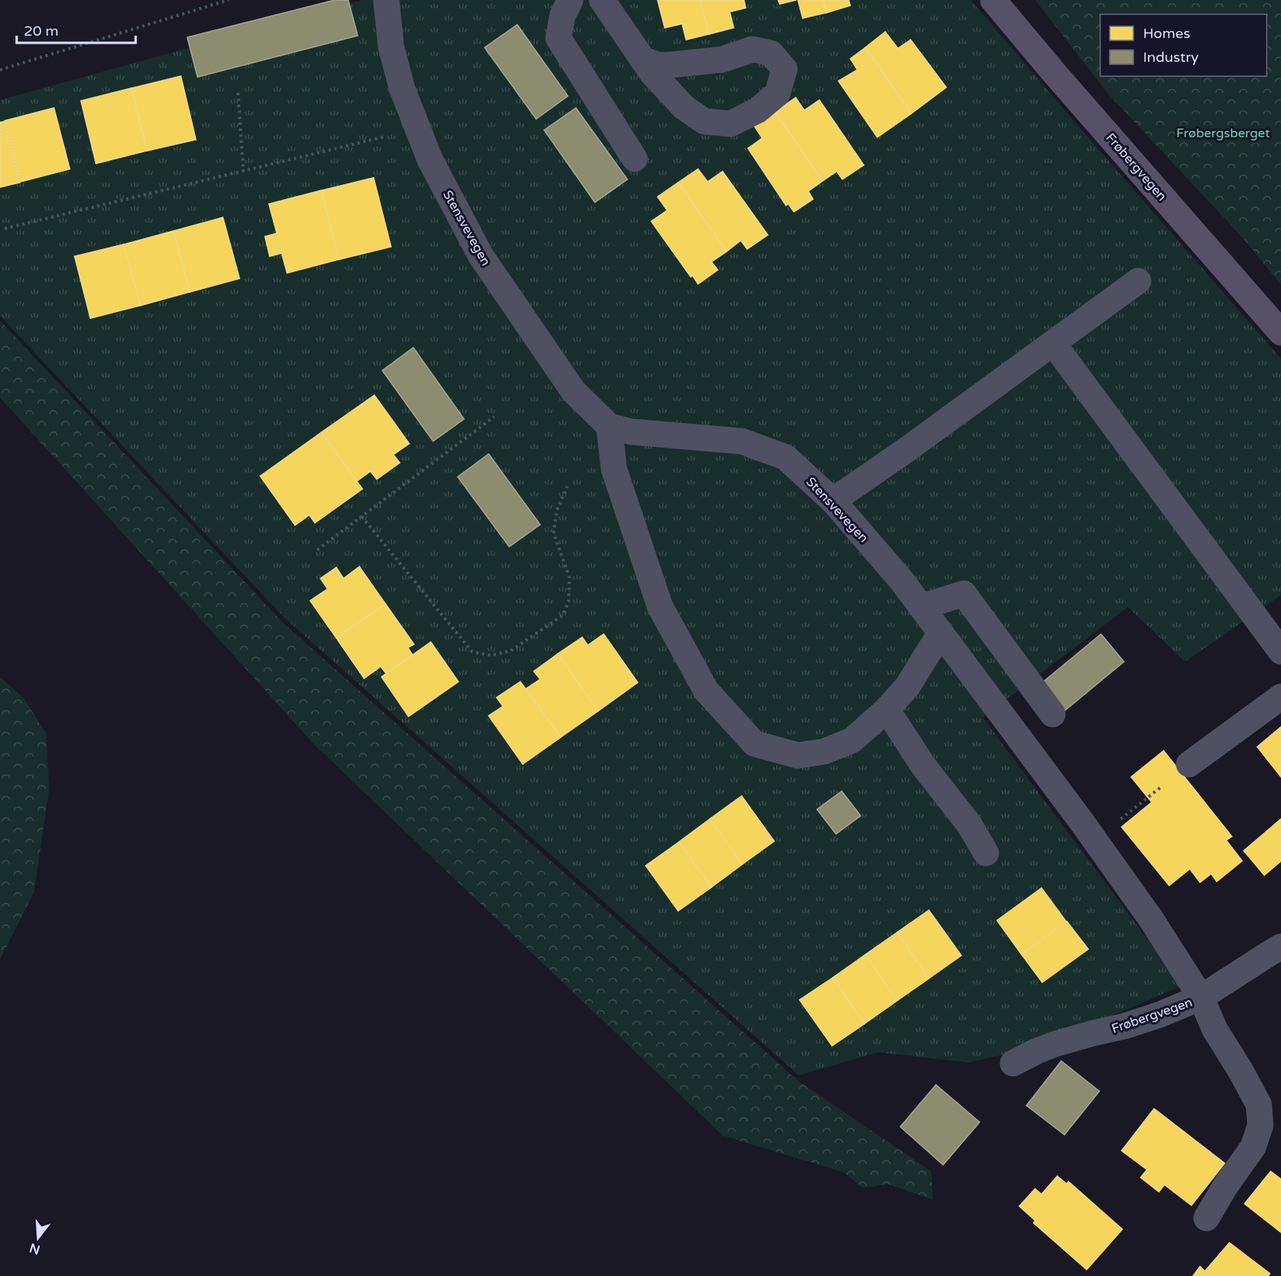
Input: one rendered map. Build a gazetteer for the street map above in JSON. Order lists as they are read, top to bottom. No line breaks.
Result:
{"streets":{"main road":["Frøbergvegen"],"street":["Stensvevegen"]},"crossings":[["Frøbergvegen","Stensvevegen"]],"parks":["Frøbergsberget"],"legend":["Homes","Industry"],"scale_bar":"20 m","north":"bottom"}
